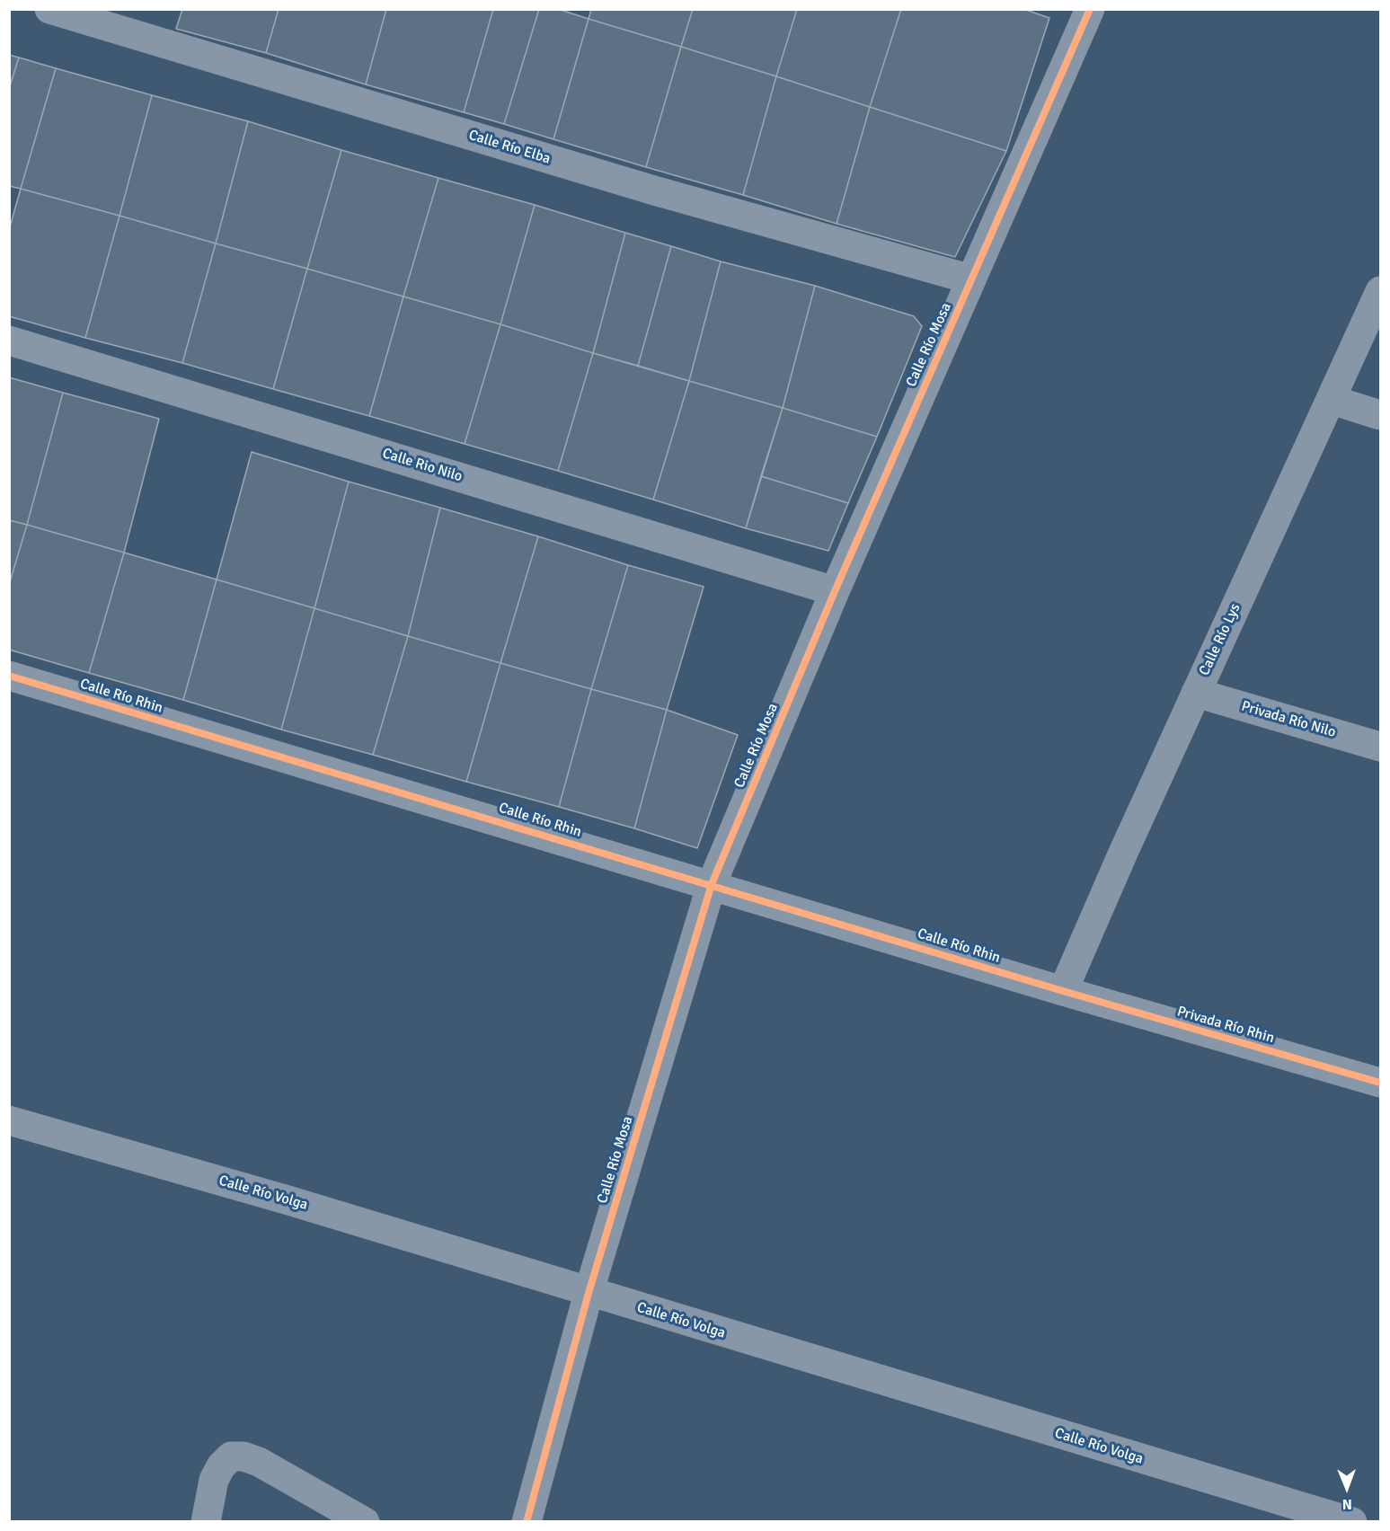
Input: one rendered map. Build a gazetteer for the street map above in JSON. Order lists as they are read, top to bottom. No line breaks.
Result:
{"streets":{"street":["Calle Río Elba","Calle Río Mosa","Calle Rio Nilo","Calle Río Lys","Calle Río Rhin","Privada Río Nilo","Privada Río Rhin","Calle Río Volga"]},"crossings":[["Calle Río Elba","Calle Río Mosa"],["Calle Río Mosa","Calle Rio Nilo"],["Calle Río Mosa","Calle Río Rhin"],["Calle Río Mosa","Calle Río Volga"],["Calle Río Lys","Calle Río Rhin"],["Calle Río Lys","Privada Río Nilo"],["Calle Río Lys","Privada Río Rhin"],["Calle Río Rhin","Privada Río Rhin"]],"north":"bottom"}
